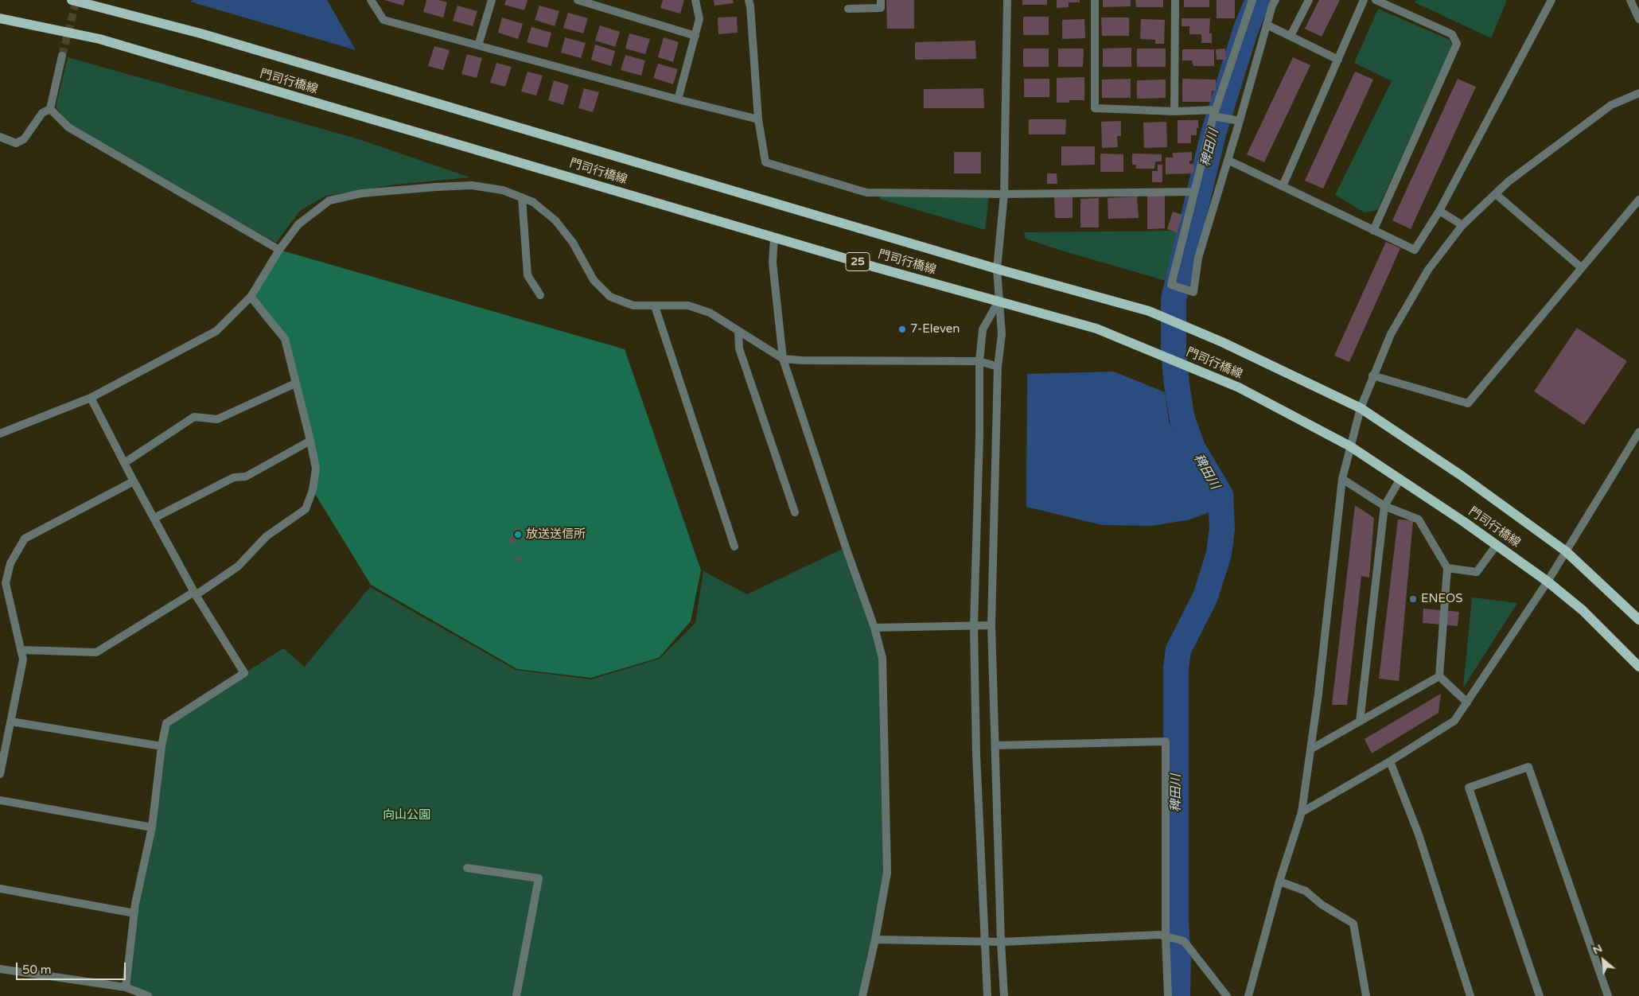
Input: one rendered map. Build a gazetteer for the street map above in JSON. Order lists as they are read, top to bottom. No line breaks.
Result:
{"streets":{"main road":["門司行橋線","25"]},"water":["稗田川"],"parks":["向山公園"],"places":["7-Eleven","放送送信所","ENEOS"],"scale_bar":"50 m","north":"top left"}
